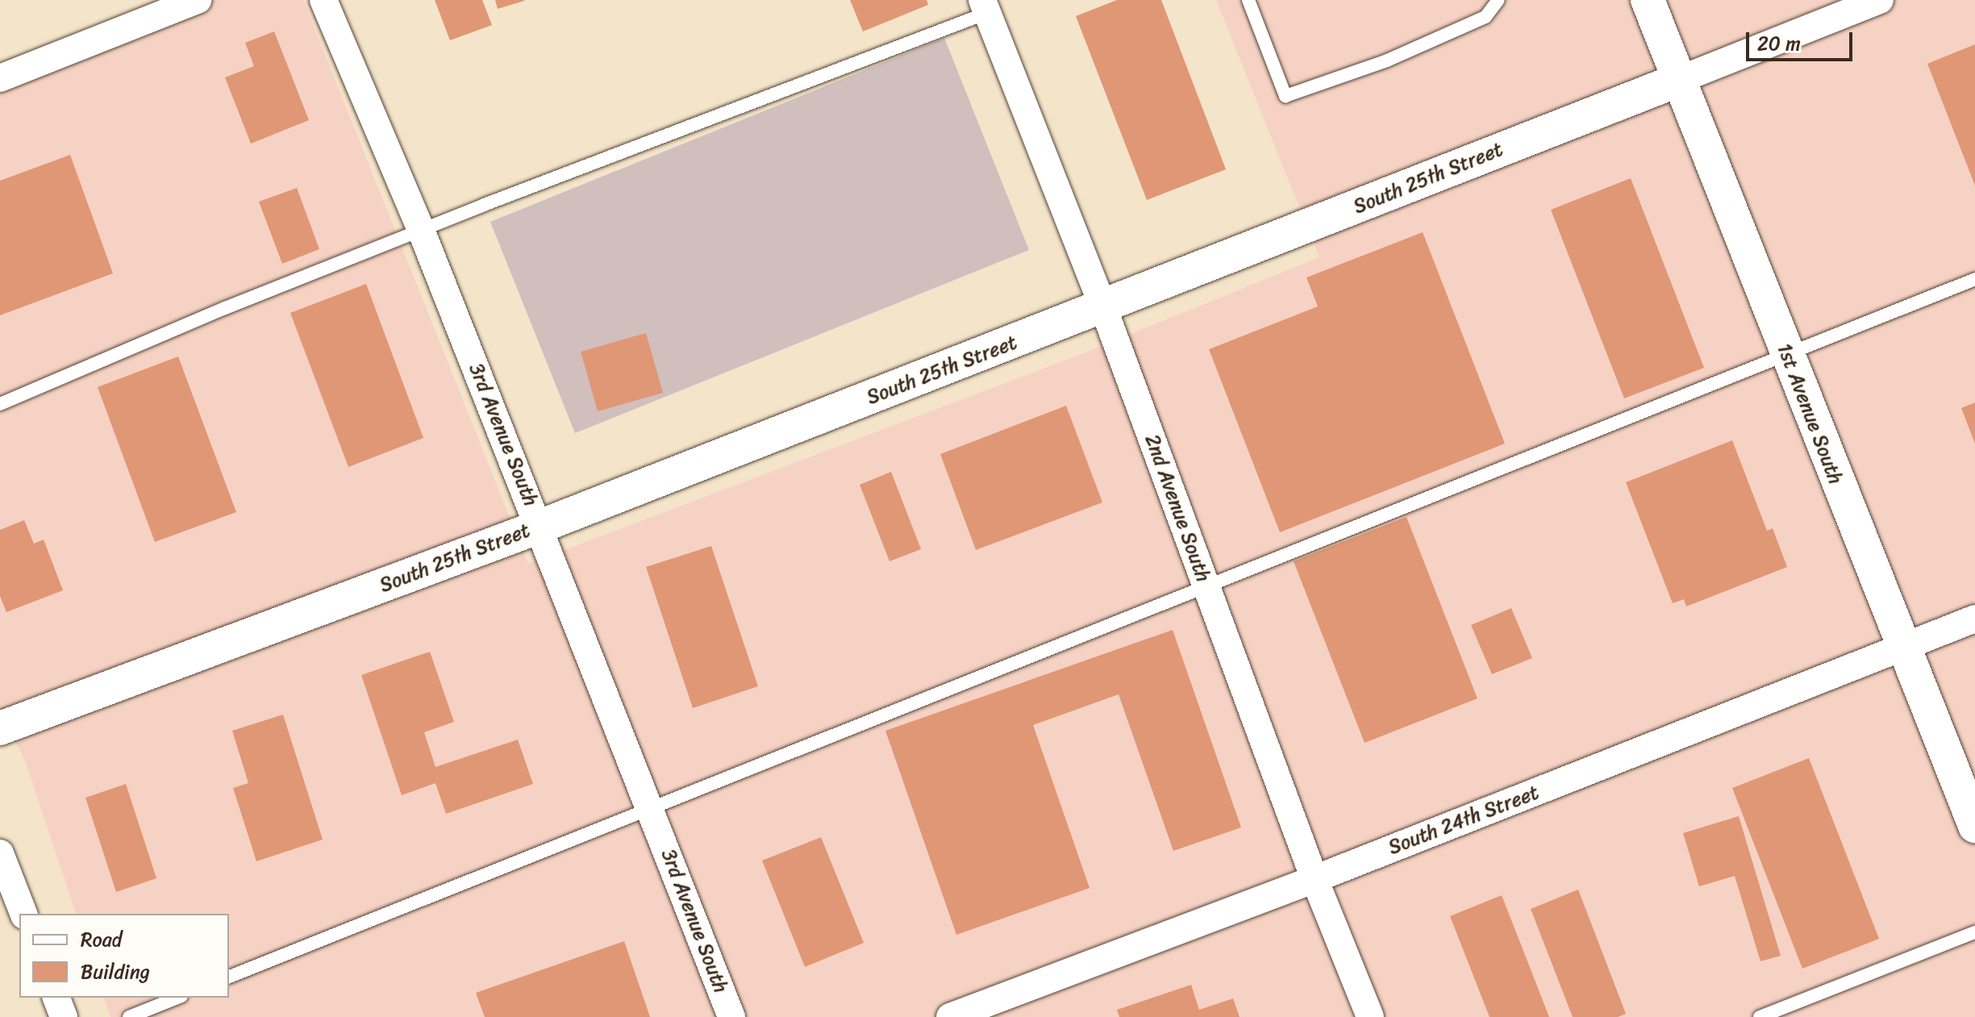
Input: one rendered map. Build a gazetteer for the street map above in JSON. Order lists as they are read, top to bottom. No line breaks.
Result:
{"streets":{"street":["South 25th Street","1st Avenue South","3rd Avenue South","2nd Avenue South","South 24th Street"]},"crossings":[["South 25th Street","1st Avenue South"],["South 25th Street","3rd Avenue South"],["South 25th Street","2nd Avenue South"],["1st Avenue South","South 24th Street"],["2nd Avenue South","South 24th Street"]],"legend":["Road","Building"],"scale_bar":"20 m"}
